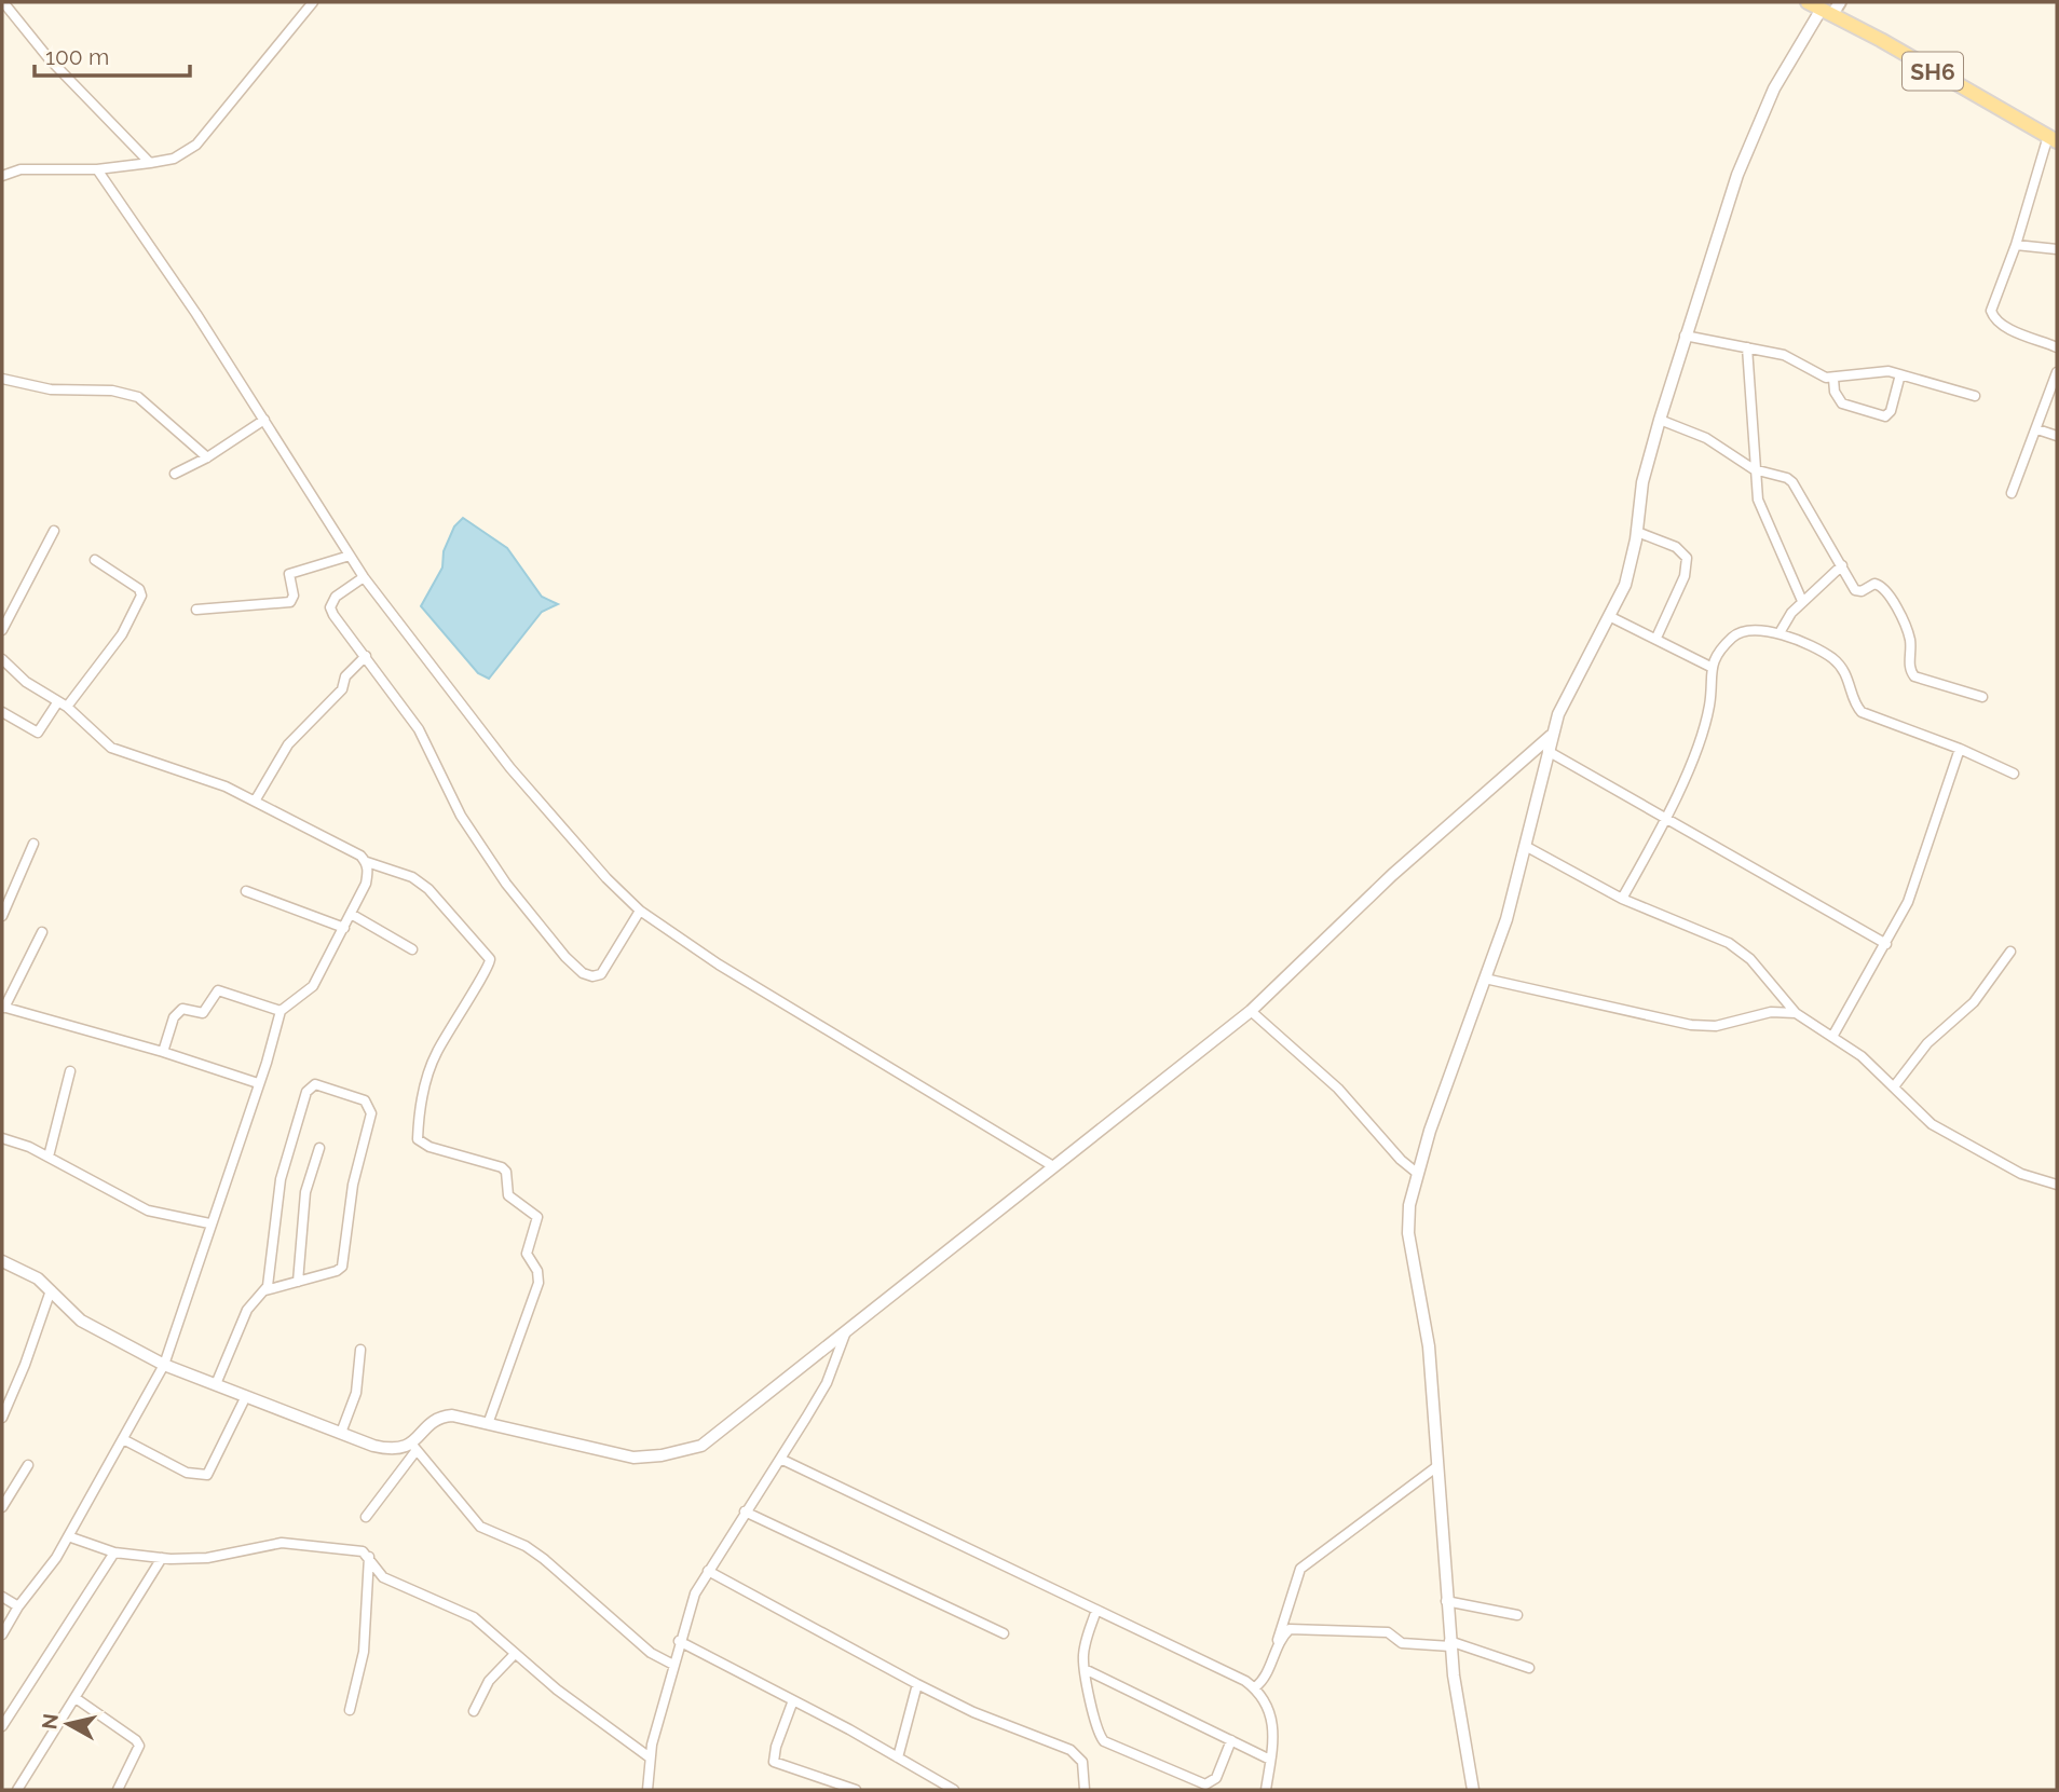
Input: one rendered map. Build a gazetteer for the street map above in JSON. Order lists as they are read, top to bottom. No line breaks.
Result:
{"streets":{"main road":["SH6"]},"scale_bar":"100 m","north":"left"}
